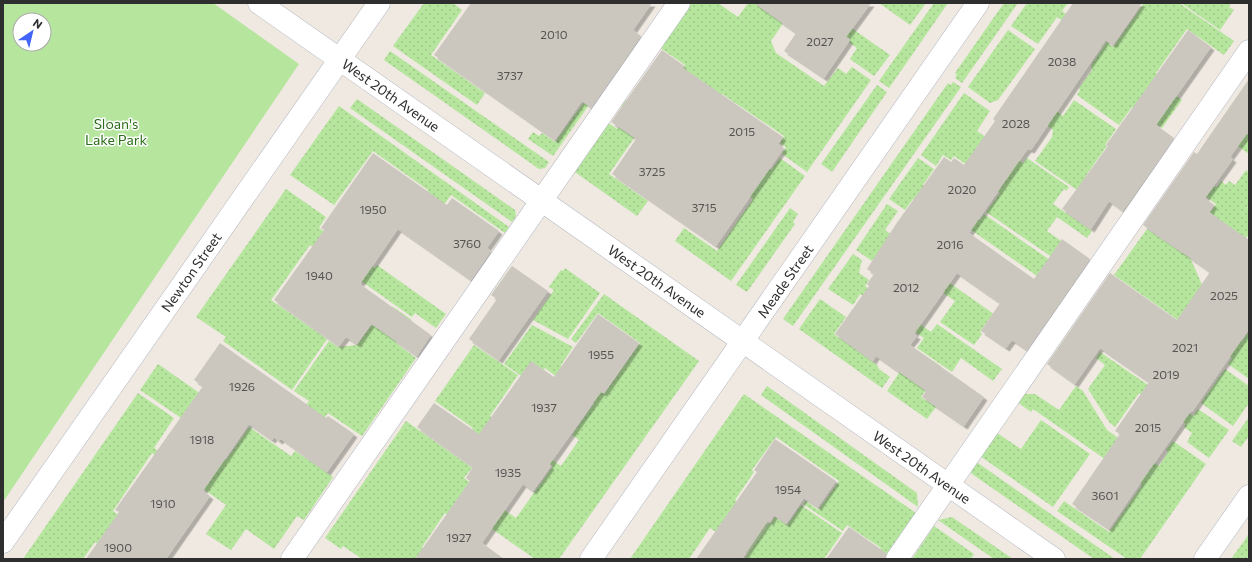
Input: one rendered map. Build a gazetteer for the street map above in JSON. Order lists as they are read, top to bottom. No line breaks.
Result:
{"streets":{"street":["West 20th Avenue","Newton Street","Meade Street"]},"crossings":[["West 20th Avenue","Newton Street"],["West 20th Avenue","Meade Street"]],"parks":["Sloan's Lake Park"],"house_numbers":["2010","2027","2038","3737","2028","2015","3725","2020","3715","1950","3760","2016","1940","2012","2025","2021","1955","2019","1926","1937","2015","1918","1935","1954","3601","1910","1927","1900"],"north":"top right"}
